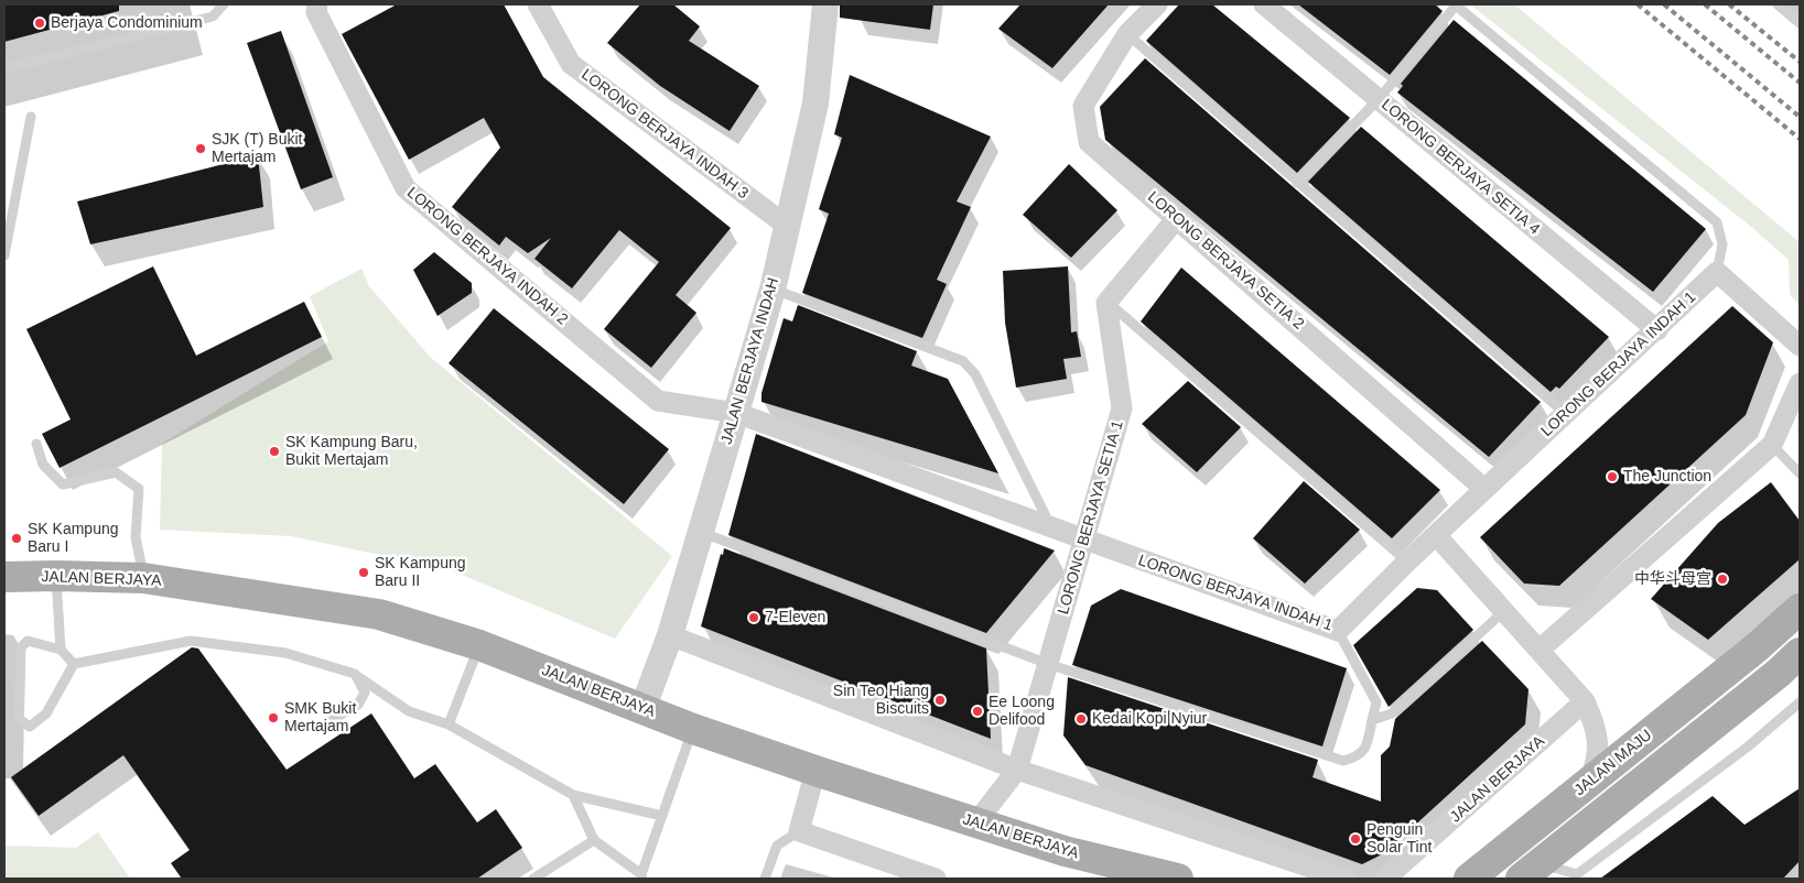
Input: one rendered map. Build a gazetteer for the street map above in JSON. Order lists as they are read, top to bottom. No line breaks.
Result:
{"streets":{"main road":["JALAN BERJAYA","JALAN MAJU"],"street":["LORONG BERJAYA INDAH 3","LORONG BERJAYA SETIA 4","LORONG BERJAYA INDAH 2","LORONG BERJAYA SETIA 2","JALAN BERJAYA INDAH","LORONG BERJAYA INDAH 1","LORONG BERJAYA SETIA 1"]},"crossings":[["LORONG BERJAYA INDAH 3","JALAN BERJAYA INDAH"],["LORONG BERJAYA SETIA 4","LORONG BERJAYA INDAH 1"],["LORONG BERJAYA INDAH 2","JALAN BERJAYA INDAH"],["LORONG BERJAYA INDAH 2","LORONG BERJAYA INDAH 1"],["LORONG BERJAYA SETIA 2","LORONG BERJAYA INDAH 1"],["JALAN BERJAYA INDAH","LORONG BERJAYA INDAH 1"],["JALAN BERJAYA INDAH","JALAN BERJAYA"],["LORONG BERJAYA INDAH 1","LORONG BERJAYA SETIA 1"],["LORONG BERJAYA SETIA 1","JALAN BERJAYA"]],"places":["Berjaya Condominium","SJK (T) Bukit Mertajam","SK Kampung Baru, Bukit Mertajam","The Junction","SK Kampung Baru I","SK Kampung Baru II","中华斗母宫","7-Eleven","Sin Teo Hiang Biscuits","Ee Loong Delifood","SMK Bukit Mertajam","Kedai Kopi Nyiur","Penguin Solar Tint"]}
